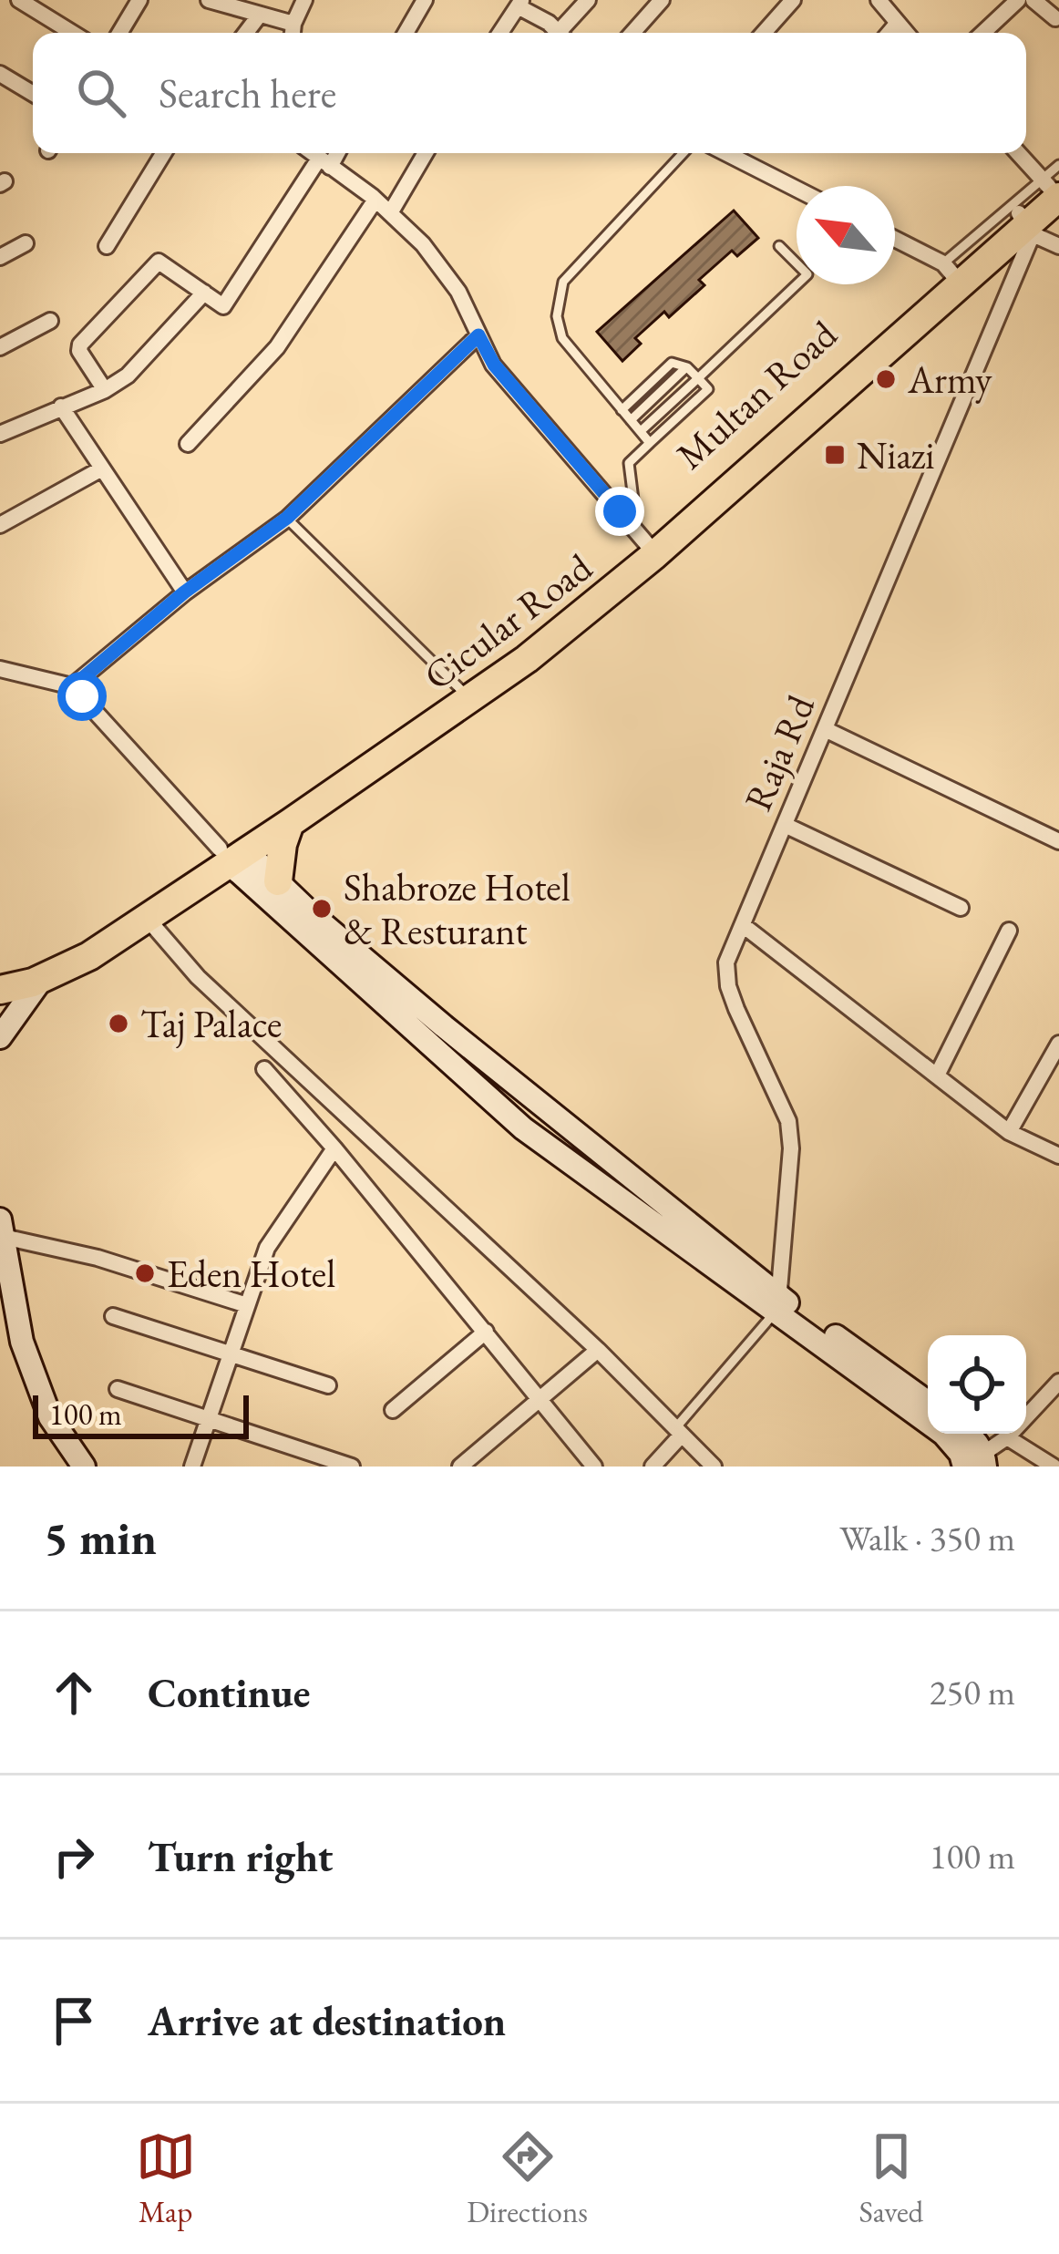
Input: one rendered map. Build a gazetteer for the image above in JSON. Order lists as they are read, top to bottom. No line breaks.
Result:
{"streets":{"highway":["Multan Road","Cicular Road"],"street":["Raja Rd"]},"crossings":[["Multan Road","Cicular Road"],["Cicular Road","Raja Rd"]],"places":{"other":["Army","Shabroze Hotel & Resturant","Taj Palace","Eden Hotel"],"transit":["Niazi"]},"scale_bar":"100 m","north":"top left","page":{"search":"Search here","scale":"100 m","heading":["5 min","Walk · 350 m"],"list":[["Continue","250 m"],["Turn right","100 m"],"Arrive at destination"],"nav":["Map","Directions","Saved"]}}
